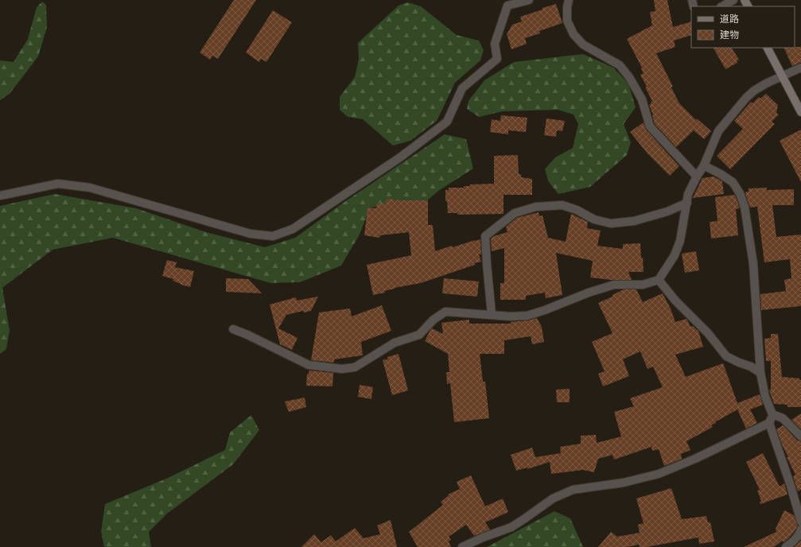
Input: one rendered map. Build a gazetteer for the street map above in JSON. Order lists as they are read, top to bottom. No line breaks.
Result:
{"legend":["道路","建物"]}
